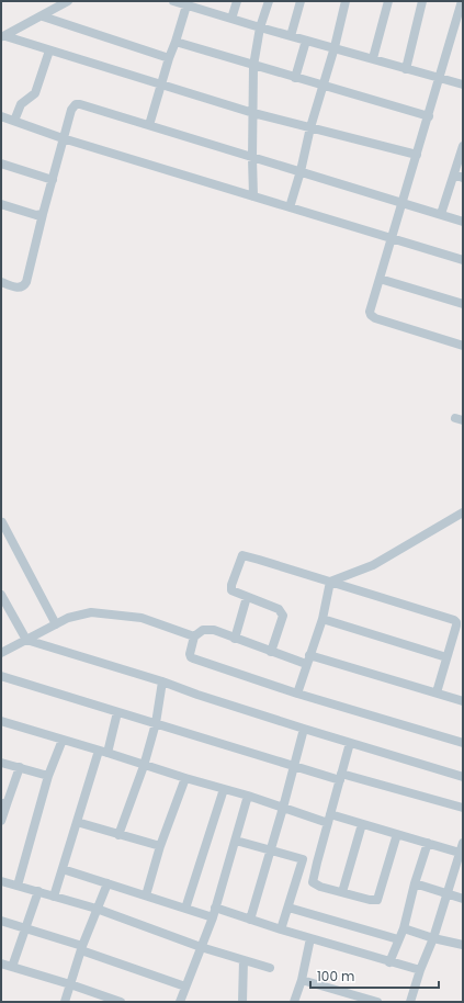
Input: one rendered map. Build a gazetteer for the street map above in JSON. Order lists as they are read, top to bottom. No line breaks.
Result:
{"scale_bar":"100 m"}
